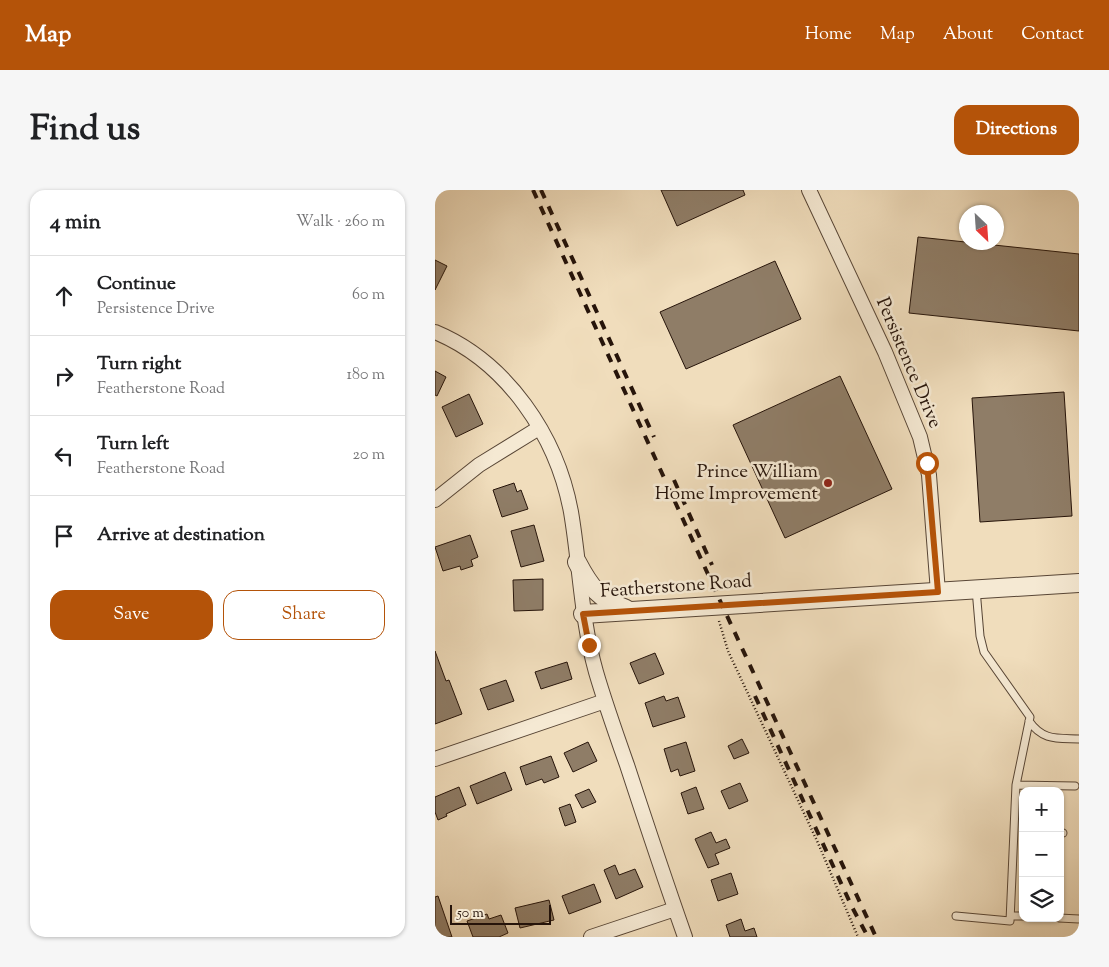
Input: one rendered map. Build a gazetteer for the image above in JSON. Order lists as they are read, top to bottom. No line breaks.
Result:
{"streets":{"street":["Persistence Drive","Featherstone Road"]},"crossings":[["Persistence Drive","Featherstone Road"]],"places":["Prince William Home Improvement"],"scale_bar":"50 m","north":"bottom right","page":{"header":"Map","nav":["Home","Map","About","Contact"],"title":"Find us","buttons":["Directions",["Save","Share"]],"heading":["4 min","Walk · 260 m"],"list":[["Continue","Persistence Drive","60 m"],["Turn right","Featherstone Road","180 m"],["Turn left","Featherstone Road","20 m"],"Arrive at destination"],"map_buttons":["+","−"],"scale":"50 m"}}
